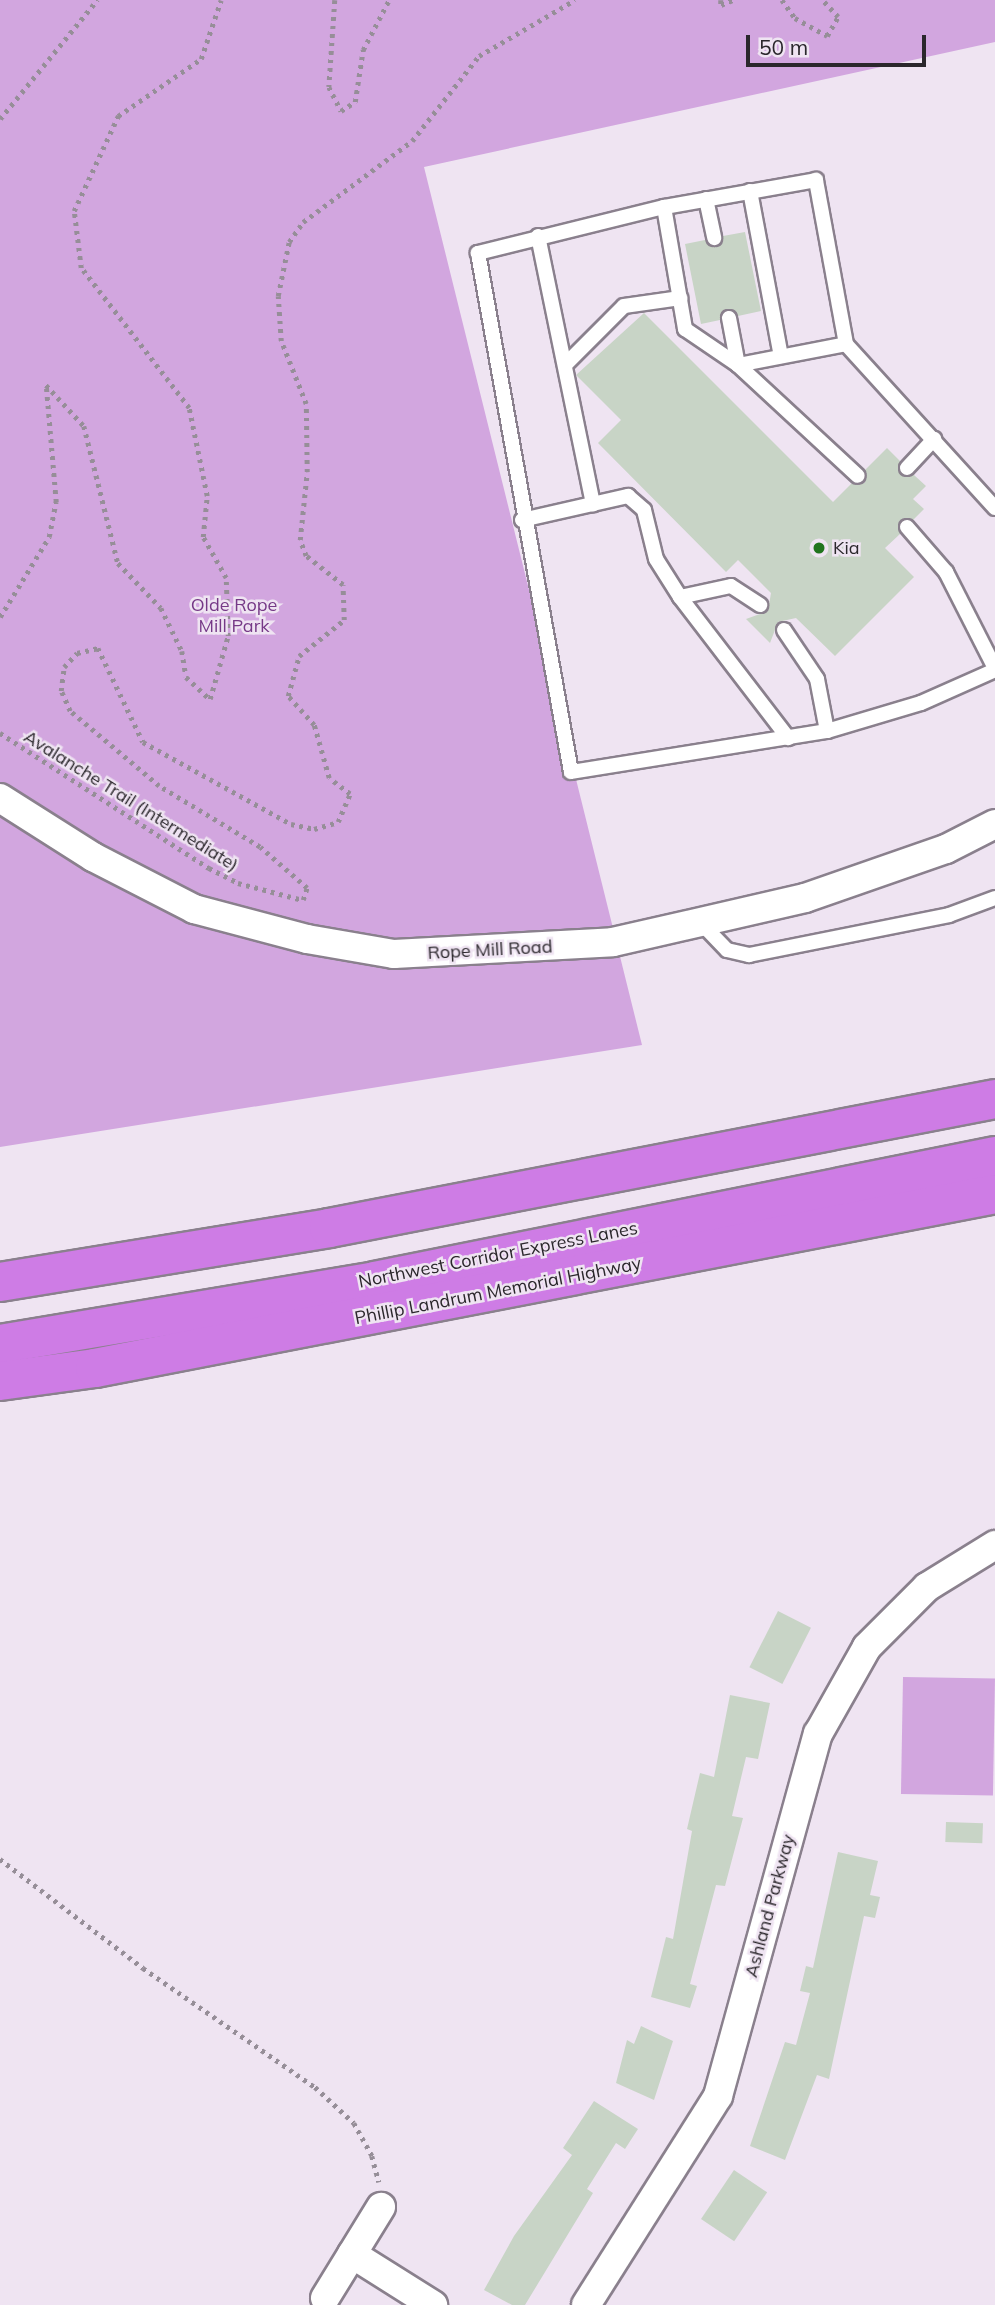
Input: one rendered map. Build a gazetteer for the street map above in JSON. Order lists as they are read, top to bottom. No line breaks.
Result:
{"streets":{"highway":["Northwest Corridor Express Lanes","Phillip Landrum Memorial Highway"],"street":["Rope Mill Road","Ashland Parkway"],"path":["Avalanche Trail (Intermediate)"]},"parks":["Olde Rope Mill Park"],"places":["Kia"],"scale_bar":"50 m"}
